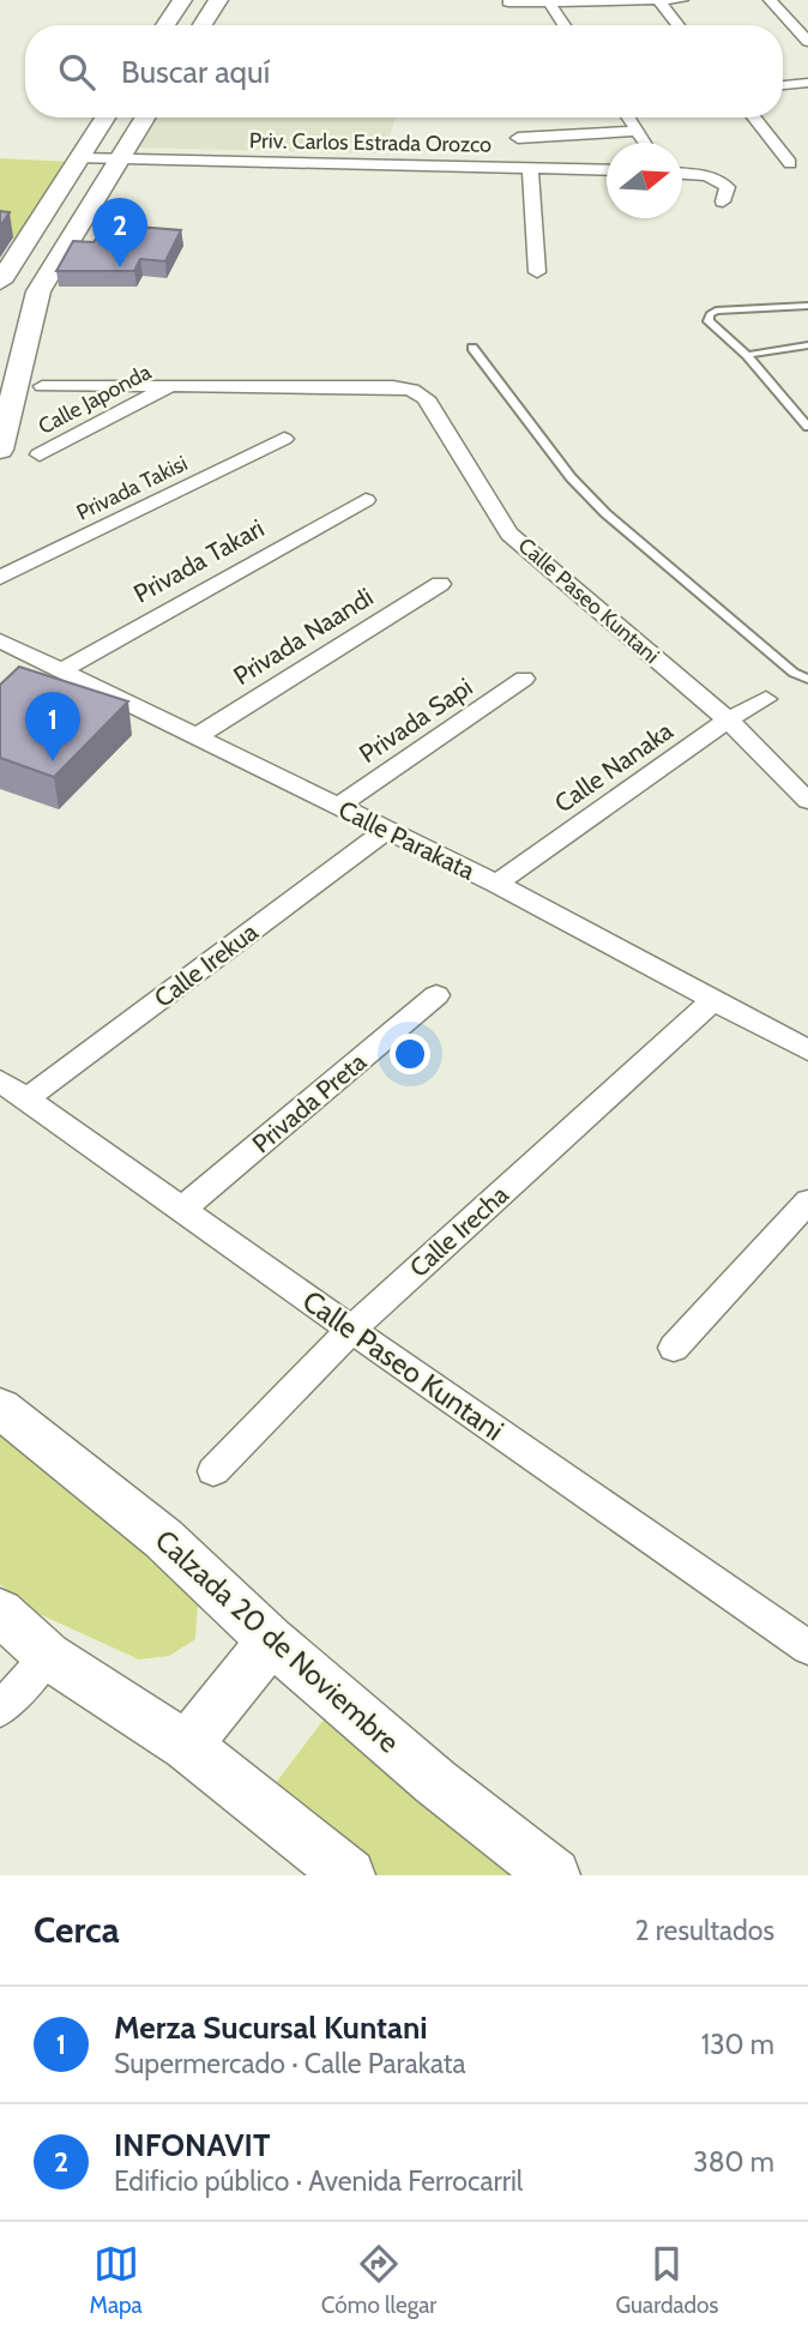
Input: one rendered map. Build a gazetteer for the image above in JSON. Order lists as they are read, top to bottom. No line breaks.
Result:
{"streets":{"main road":["Calzada 20 de Noviembre"],"street":["Priv. Carlos Estrada Orozco","Calle Japonda","Privada Takisi","Privada Takari","Calle Paseo Kuntani","Privada Naandi","Privada Sapi","Calle Nanaka","Calle Parakata","Calle Irekua","Privada Preta","Calle Irecha"]},"crossings":[["Calle Japonda","Calle Paseo Kuntani"],["Privada Takari","Calle Parakata"],["Calle Paseo Kuntani","Calle Nanaka"],["Calle Paseo Kuntani","Calle Irekua"],["Calle Paseo Kuntani","Privada Preta"],["Calle Paseo Kuntani","Calle Irecha"],["Privada Naandi","Calle Parakata"],["Privada Sapi","Calle Parakata"],["Calle Nanaka","Calle Parakata"],["Calle Parakata","Calle Irekua"],["Calle Parakata","Calle Irecha"]],"north":"right","page":{"search":"Buscar aquí","pins":["2","1"],"heading":["Cerca","2 resultados"],"list":[{"mark":"1","name":"Merza Sucursal Kuntani","note":"Supermercado · Calle Parakata","value":"130 m"},{"mark":"2","name":"INFONAVIT","note":"Edificio público · Avenida Ferrocarril","value":"380 m"}],"nav":["Mapa","Cómo llegar","Guardados"]}}
